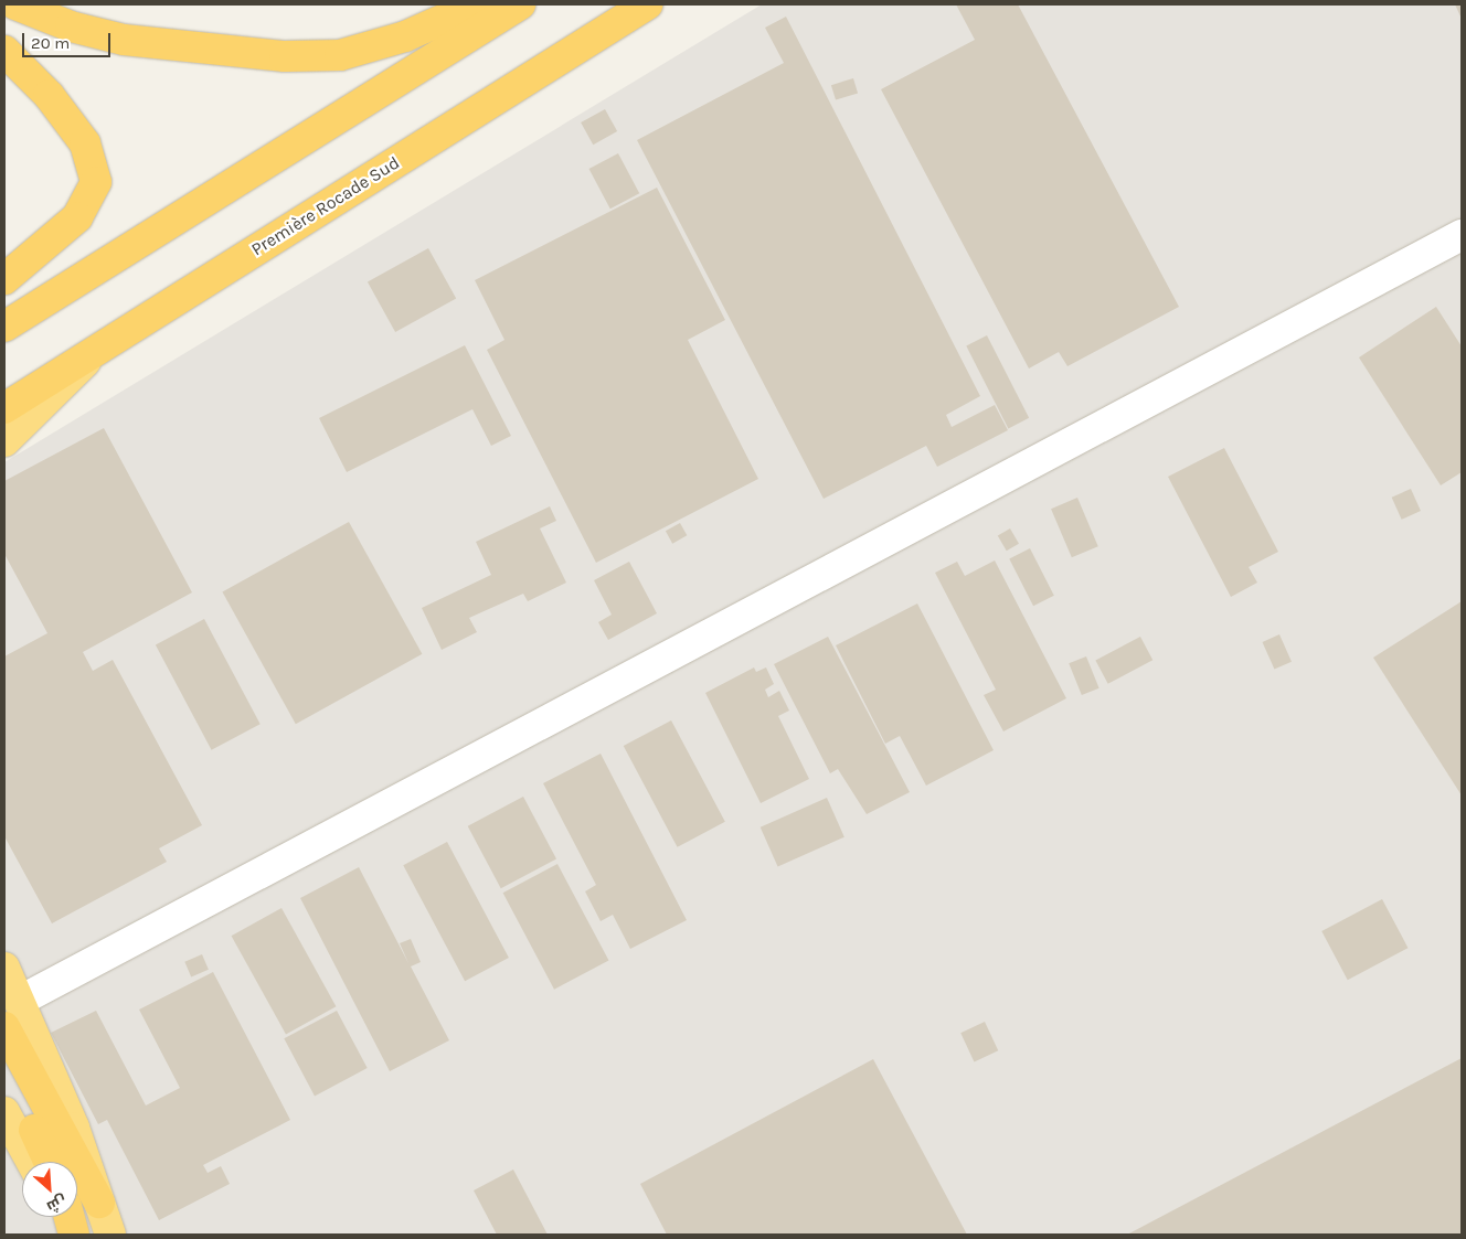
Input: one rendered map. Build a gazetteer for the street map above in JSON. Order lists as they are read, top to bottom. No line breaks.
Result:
{"streets":{"highway":["Première Rocade Sud"]},"scale_bar":"20 m","north":"bottom right"}
